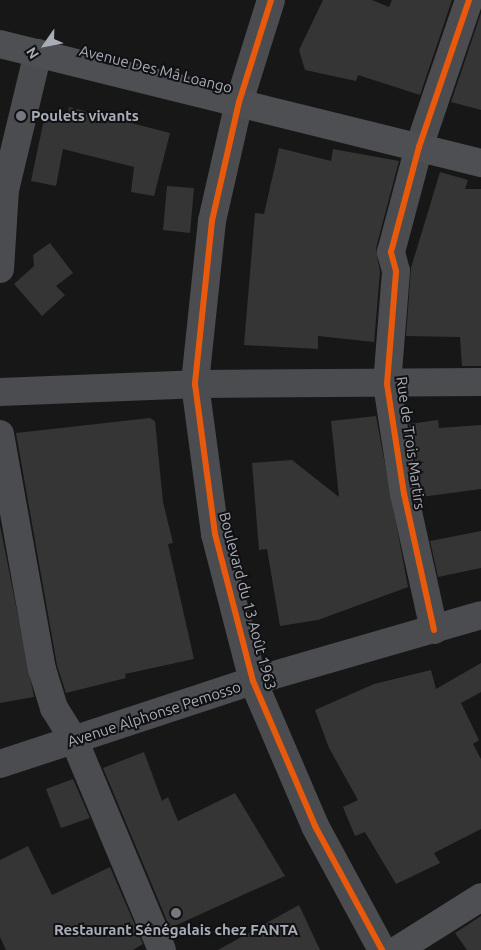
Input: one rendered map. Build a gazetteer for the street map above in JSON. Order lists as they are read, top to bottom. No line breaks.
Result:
{"streets":{"main road":["Avenue Des Mâ Loango"],"street":["Rue de Trois Martirs","Boulevard du 13 Août 1963","Avenue Alphonse Pemosso"]},"crossings":[["Avenue Des Mâ Loango","Rue de Trois Martirs"],["Avenue Des Mâ Loango","Boulevard du 13 Août 1963"],["Rue de Trois Martirs","Avenue Alphonse Pemosso"],["Boulevard du 13 Août 1963","Avenue Alphonse Pemosso"]],"places":["Poulets vivants","Restaurant Sénégalais chez FANTA"],"north":"bottom left"}
